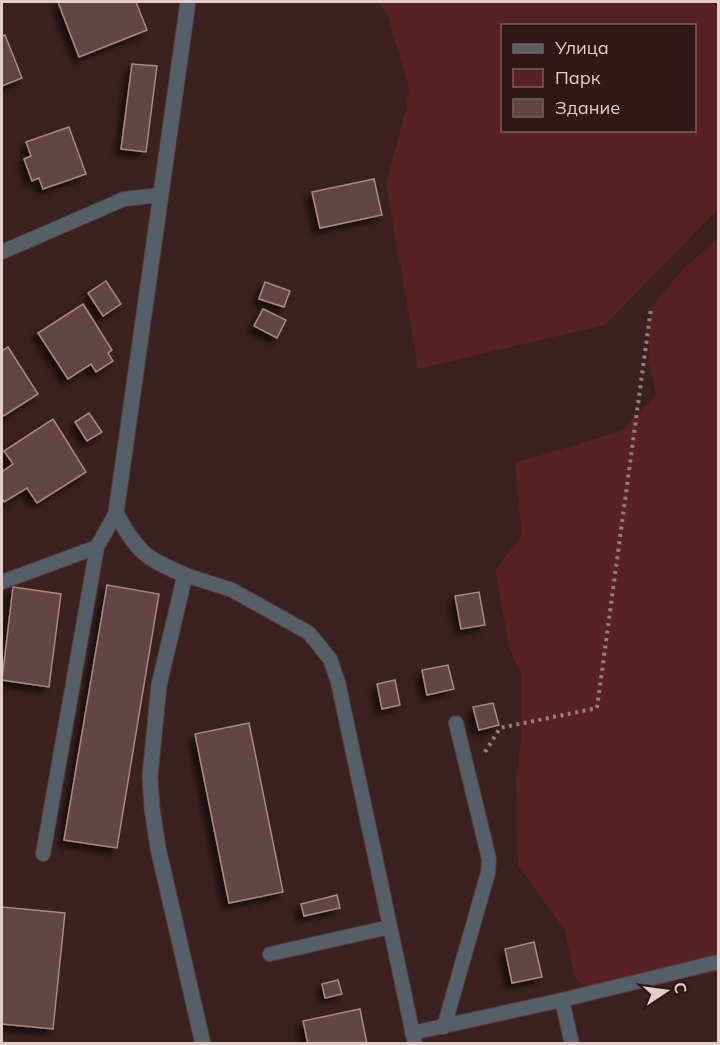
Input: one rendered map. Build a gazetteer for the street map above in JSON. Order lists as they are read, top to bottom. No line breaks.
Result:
{"legend":["Улица","Парк","Здание"],"north":"right"}
